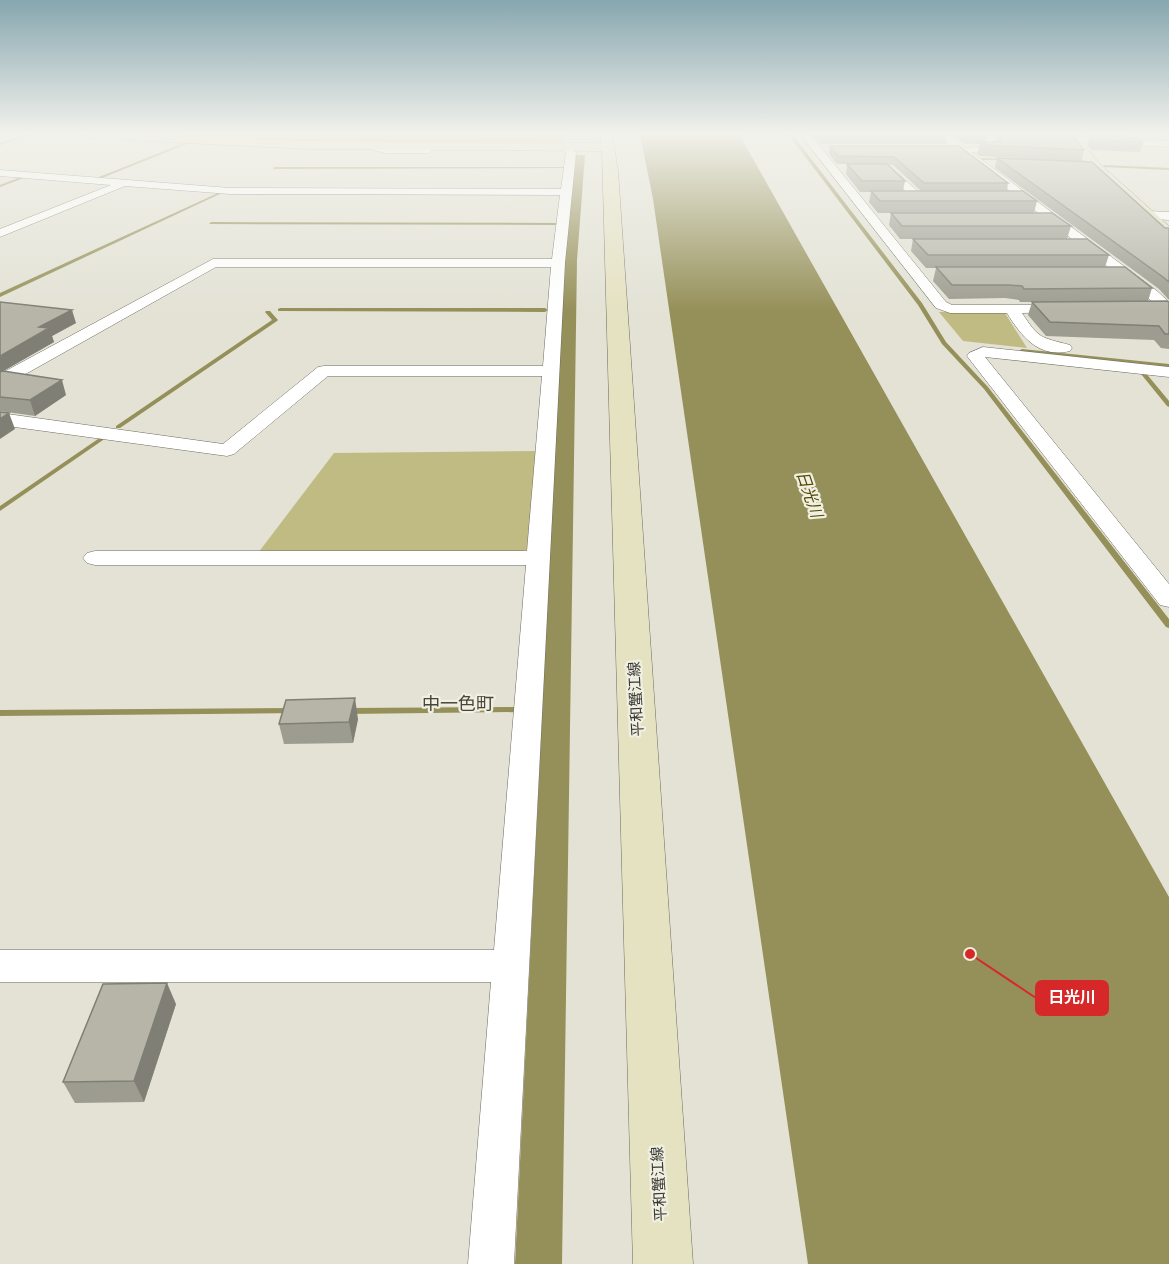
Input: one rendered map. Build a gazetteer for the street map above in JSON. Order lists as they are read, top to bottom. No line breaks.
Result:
{"streets":{"main road":["平和蟹江線"]},"districts":["中一色町"],"water":["日光川"],"places":["日光川"]}
